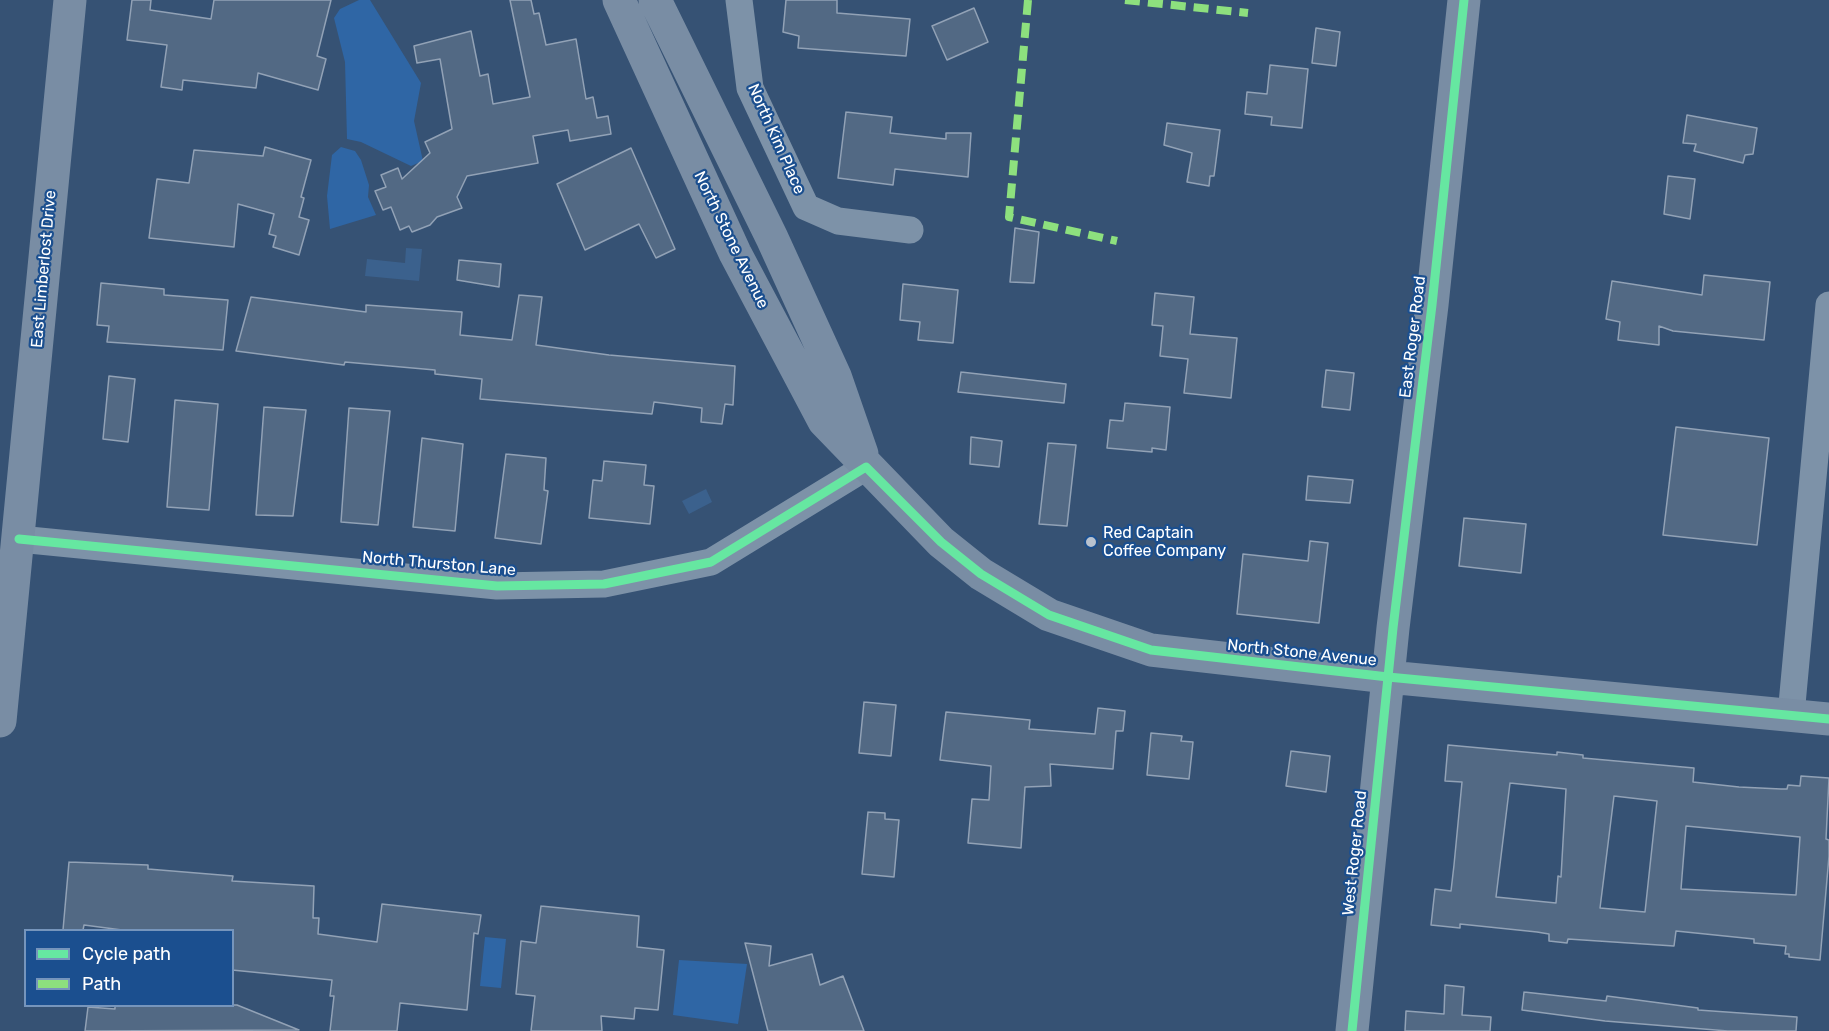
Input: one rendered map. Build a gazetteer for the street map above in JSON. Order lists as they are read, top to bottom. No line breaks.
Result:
{"streets":{"main road":["North Stone Avenue","East Limberlost Drive","East Roger Road","West Roger Road"],"street":["North Kim Place","North Thurston Lane"]},"crossings":[["North Stone Avenue","East Roger Road"],["North Stone Avenue","North Thurston Lane"],["North Stone Avenue","West Roger Road"],["East Limberlost Drive","North Thurston Lane"],["East Roger Road","West Roger Road"]],"places":["Red Captain Coffee Company"],"legend":["Cycle path","Path"]}
